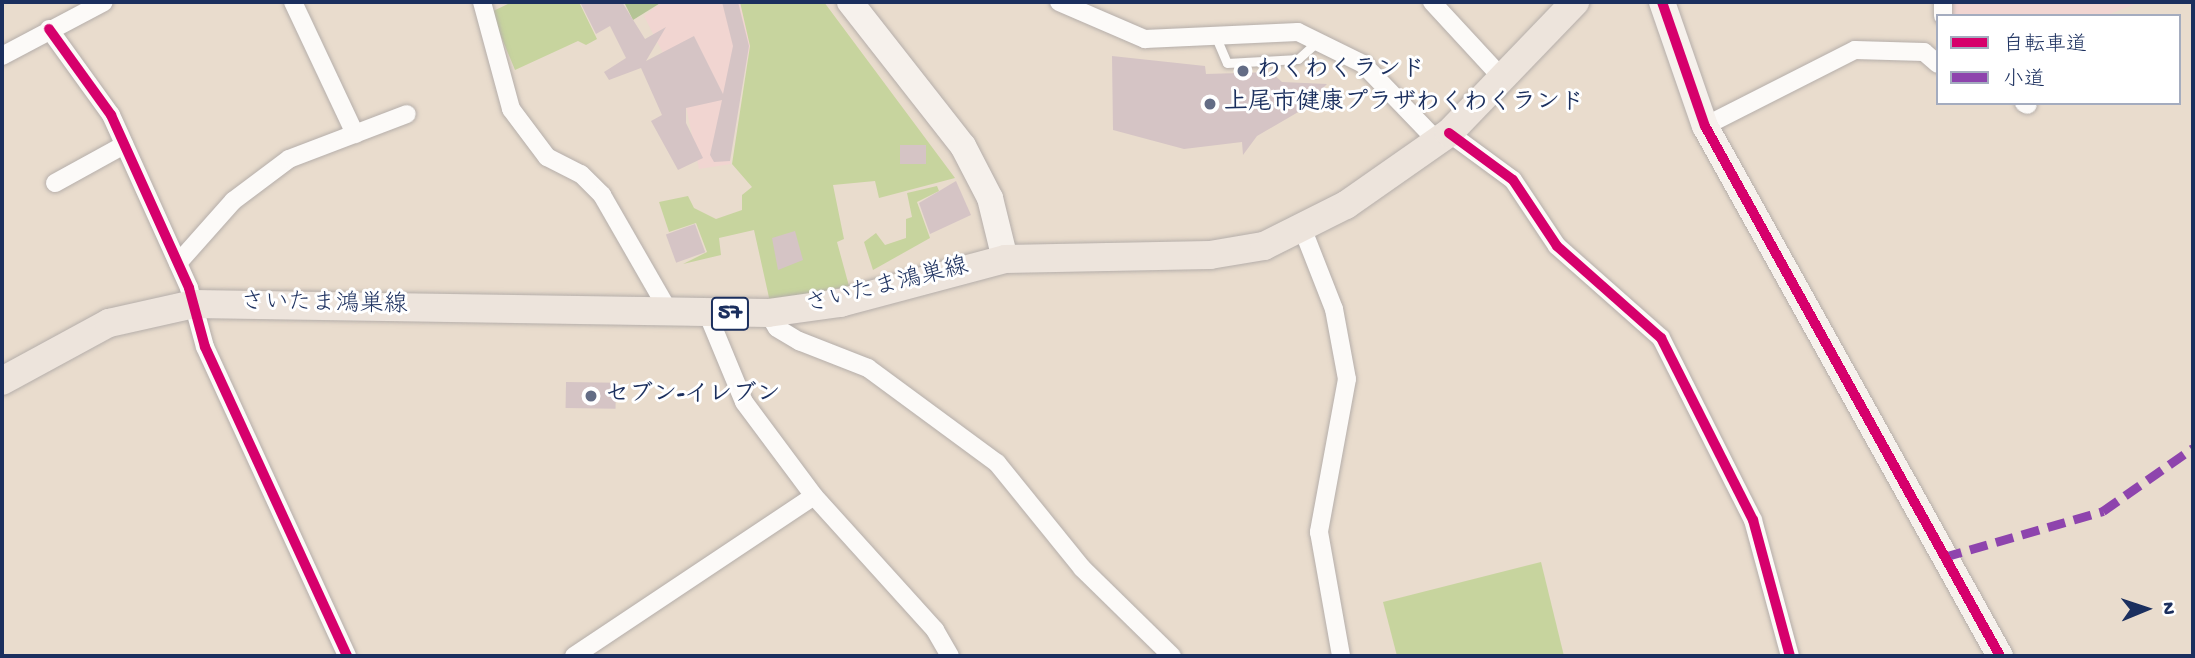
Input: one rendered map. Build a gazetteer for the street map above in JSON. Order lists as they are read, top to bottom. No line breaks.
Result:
{"streets":{"main road":["さいたま鴻巣線","57"]},"places":["わくわくランド","上尾市健康プラザわくわくランド","セブン-イレブン"],"legend":["自転車道","小道"],"north":"right"}
